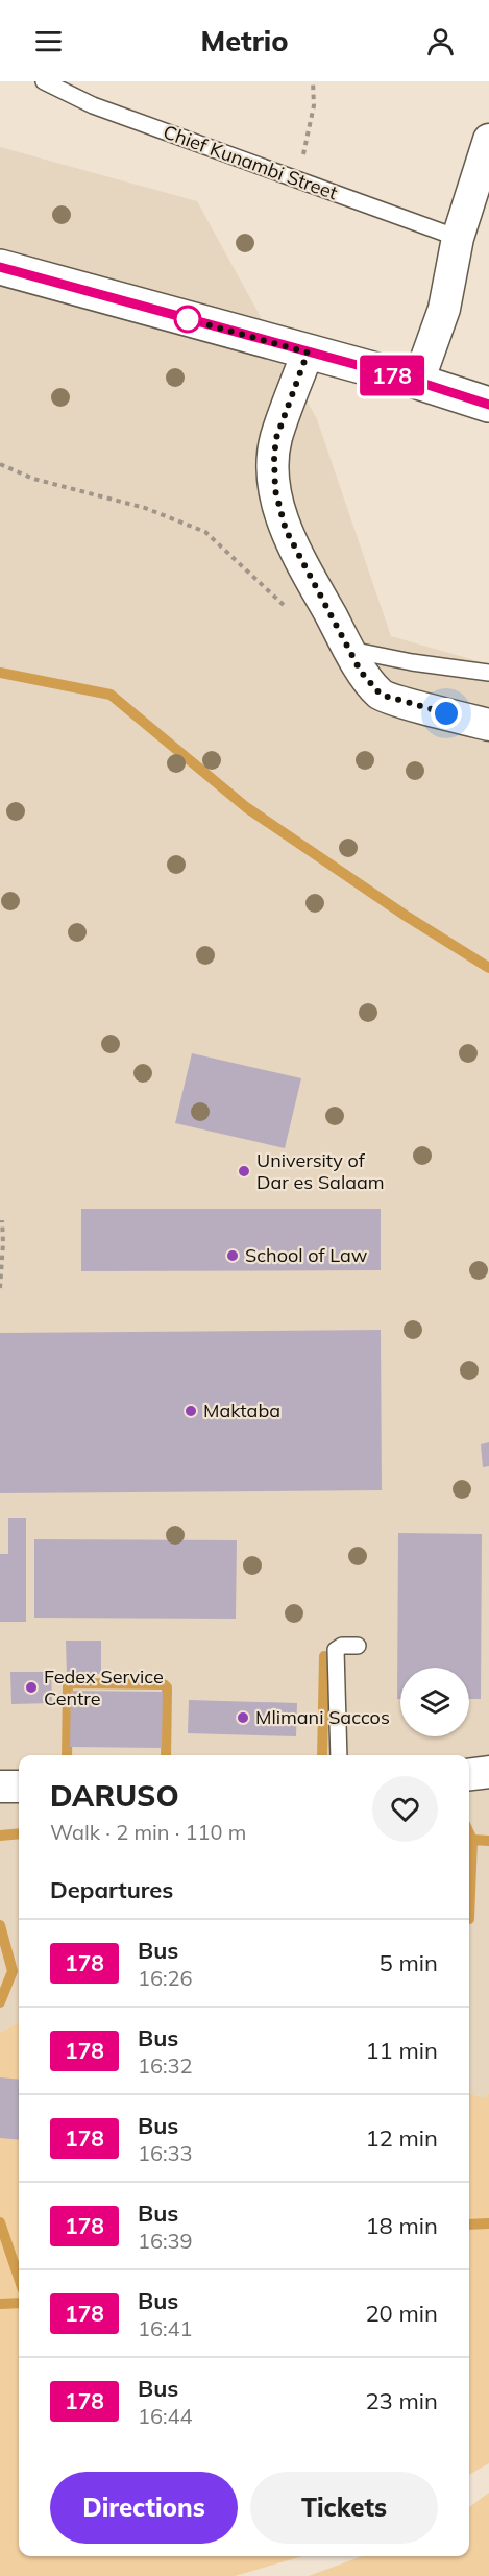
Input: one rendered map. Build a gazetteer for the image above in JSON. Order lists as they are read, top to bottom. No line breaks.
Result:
{"streets":{"lane":["Chief Kunambi Street"]},"places":["University of Dar es Salaam","School of Law","Maktaba","Fedex Service Centre","Mlimani Saccos"],"lines":["bus line 178"],"page":{"header":"Metrio","on_map":"178","heading":[["DARUSO","Walk · 2 min · 110 m"],"Departures"],"list":[{"mark":"178","name":"Bus","note":"16:26","value":"5 min"},{"mark":"178","name":"Bus","note":"16:32","value":"11 min"},{"mark":"178","name":"Bus","note":"16:33","value":"12 min"},{"mark":"178","name":"Bus","note":"16:39","value":"18 min"},{"mark":"178","name":"Bus","note":"16:41","value":"20 min"},{"mark":"178","name":"Bus","note":"16:44","value":"23 min"}],"buttons":["Directions","Tickets"]}}
